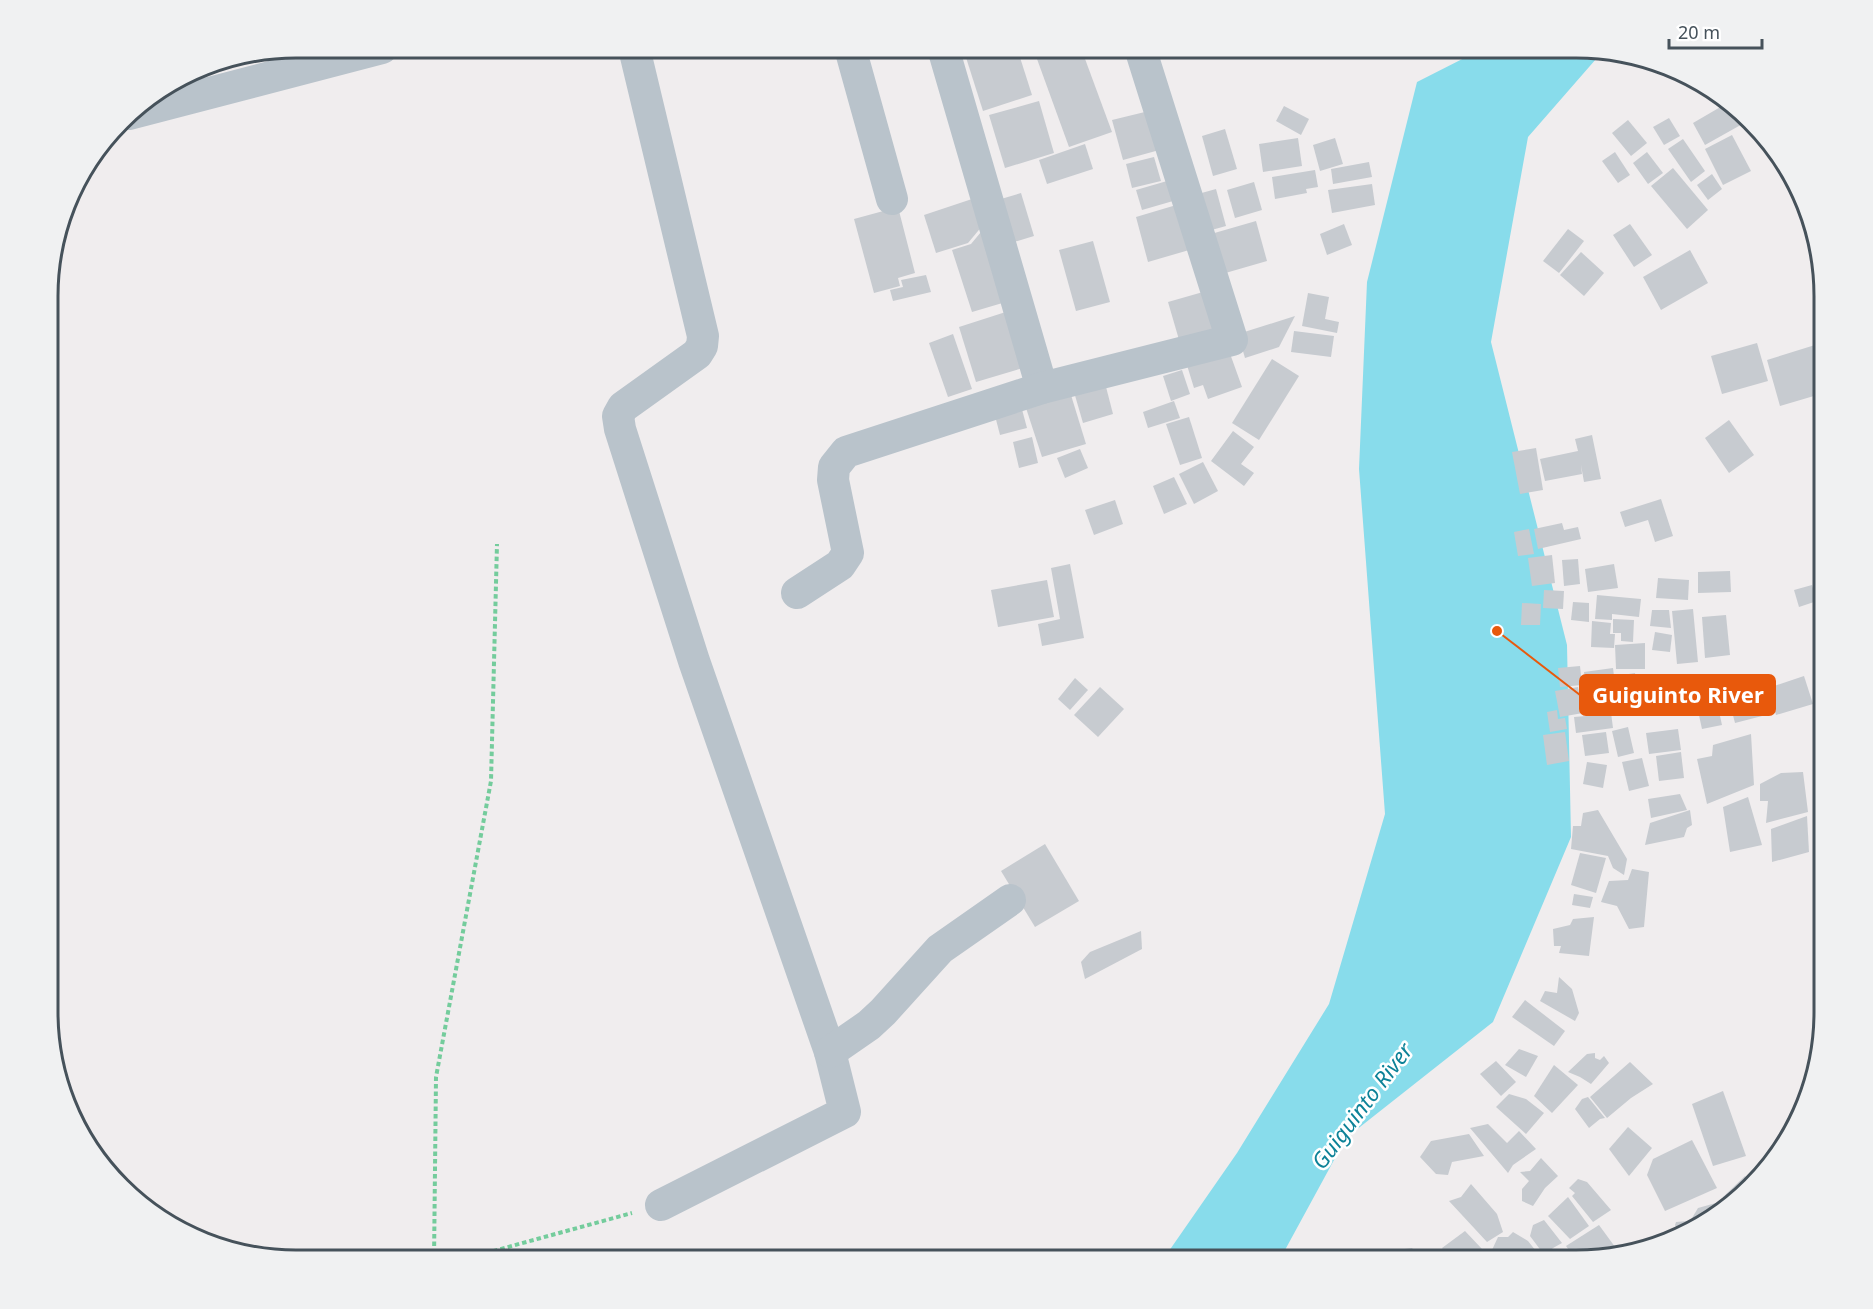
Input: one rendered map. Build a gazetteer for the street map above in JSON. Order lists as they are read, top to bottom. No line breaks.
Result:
{"water":["Guiguinto River"],"places":["Guiguinto River"],"scale_bar":"20 m"}
